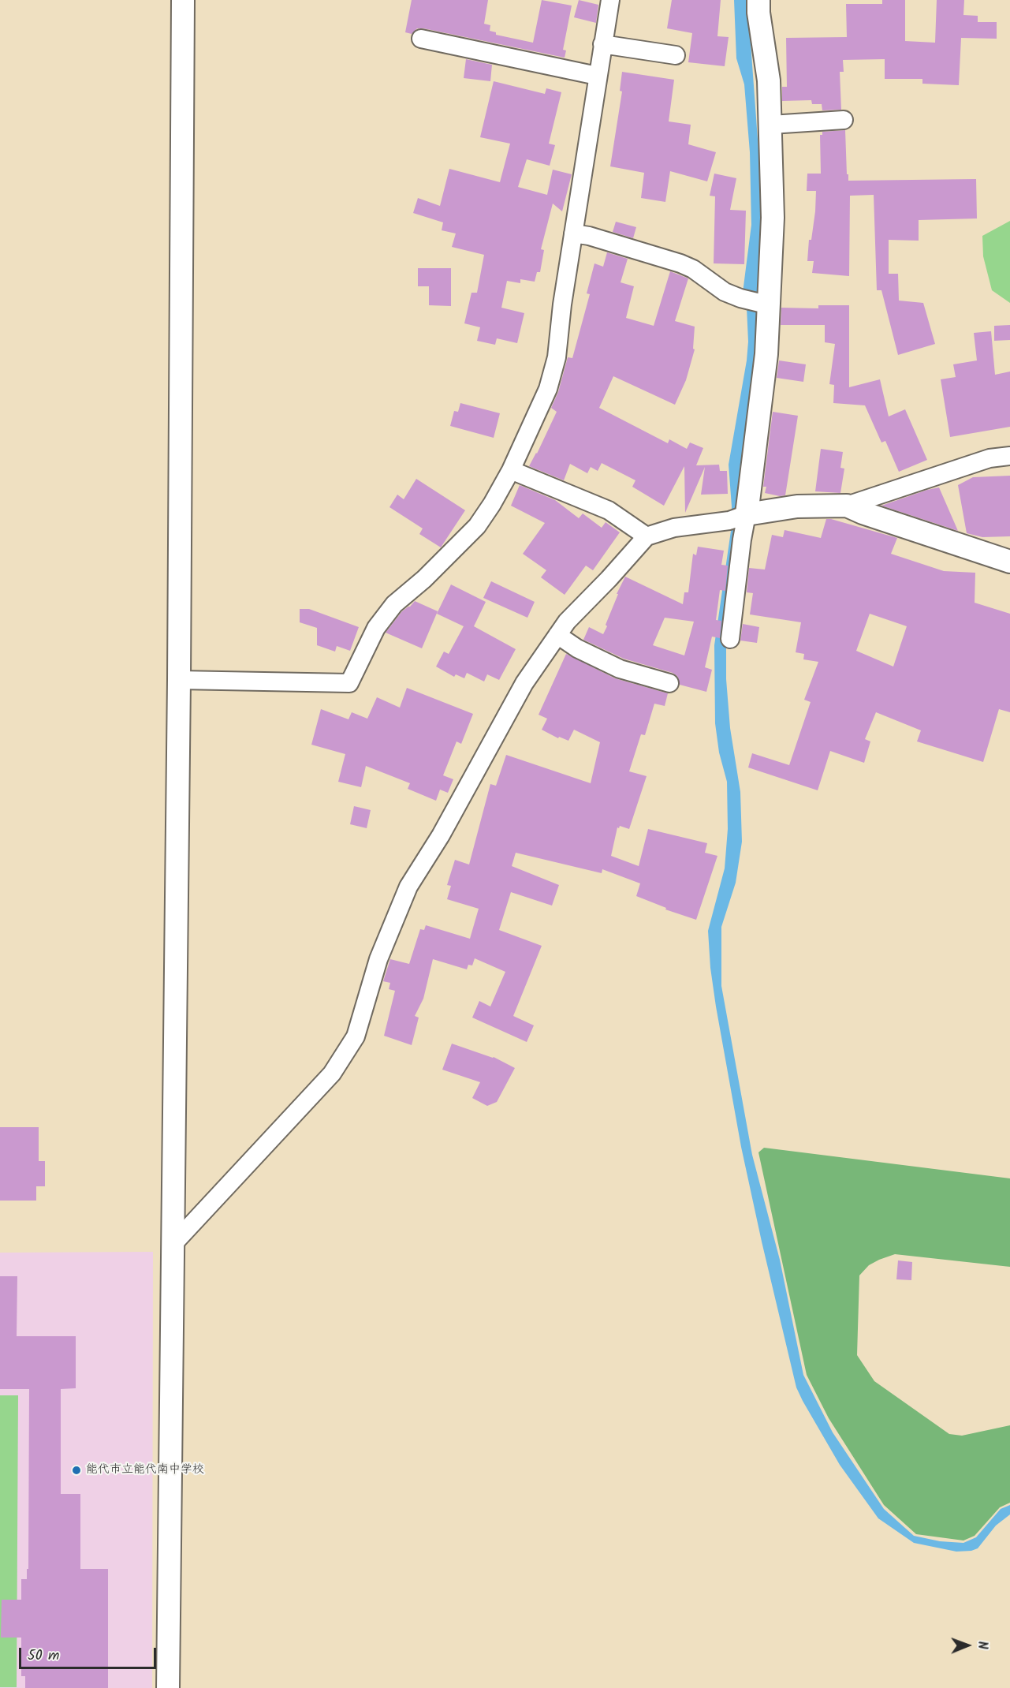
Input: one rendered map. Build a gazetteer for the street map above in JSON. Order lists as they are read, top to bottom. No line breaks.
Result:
{"places":["能代市立能代南中学校"],"scale_bar":"50 m","north":"right"}
